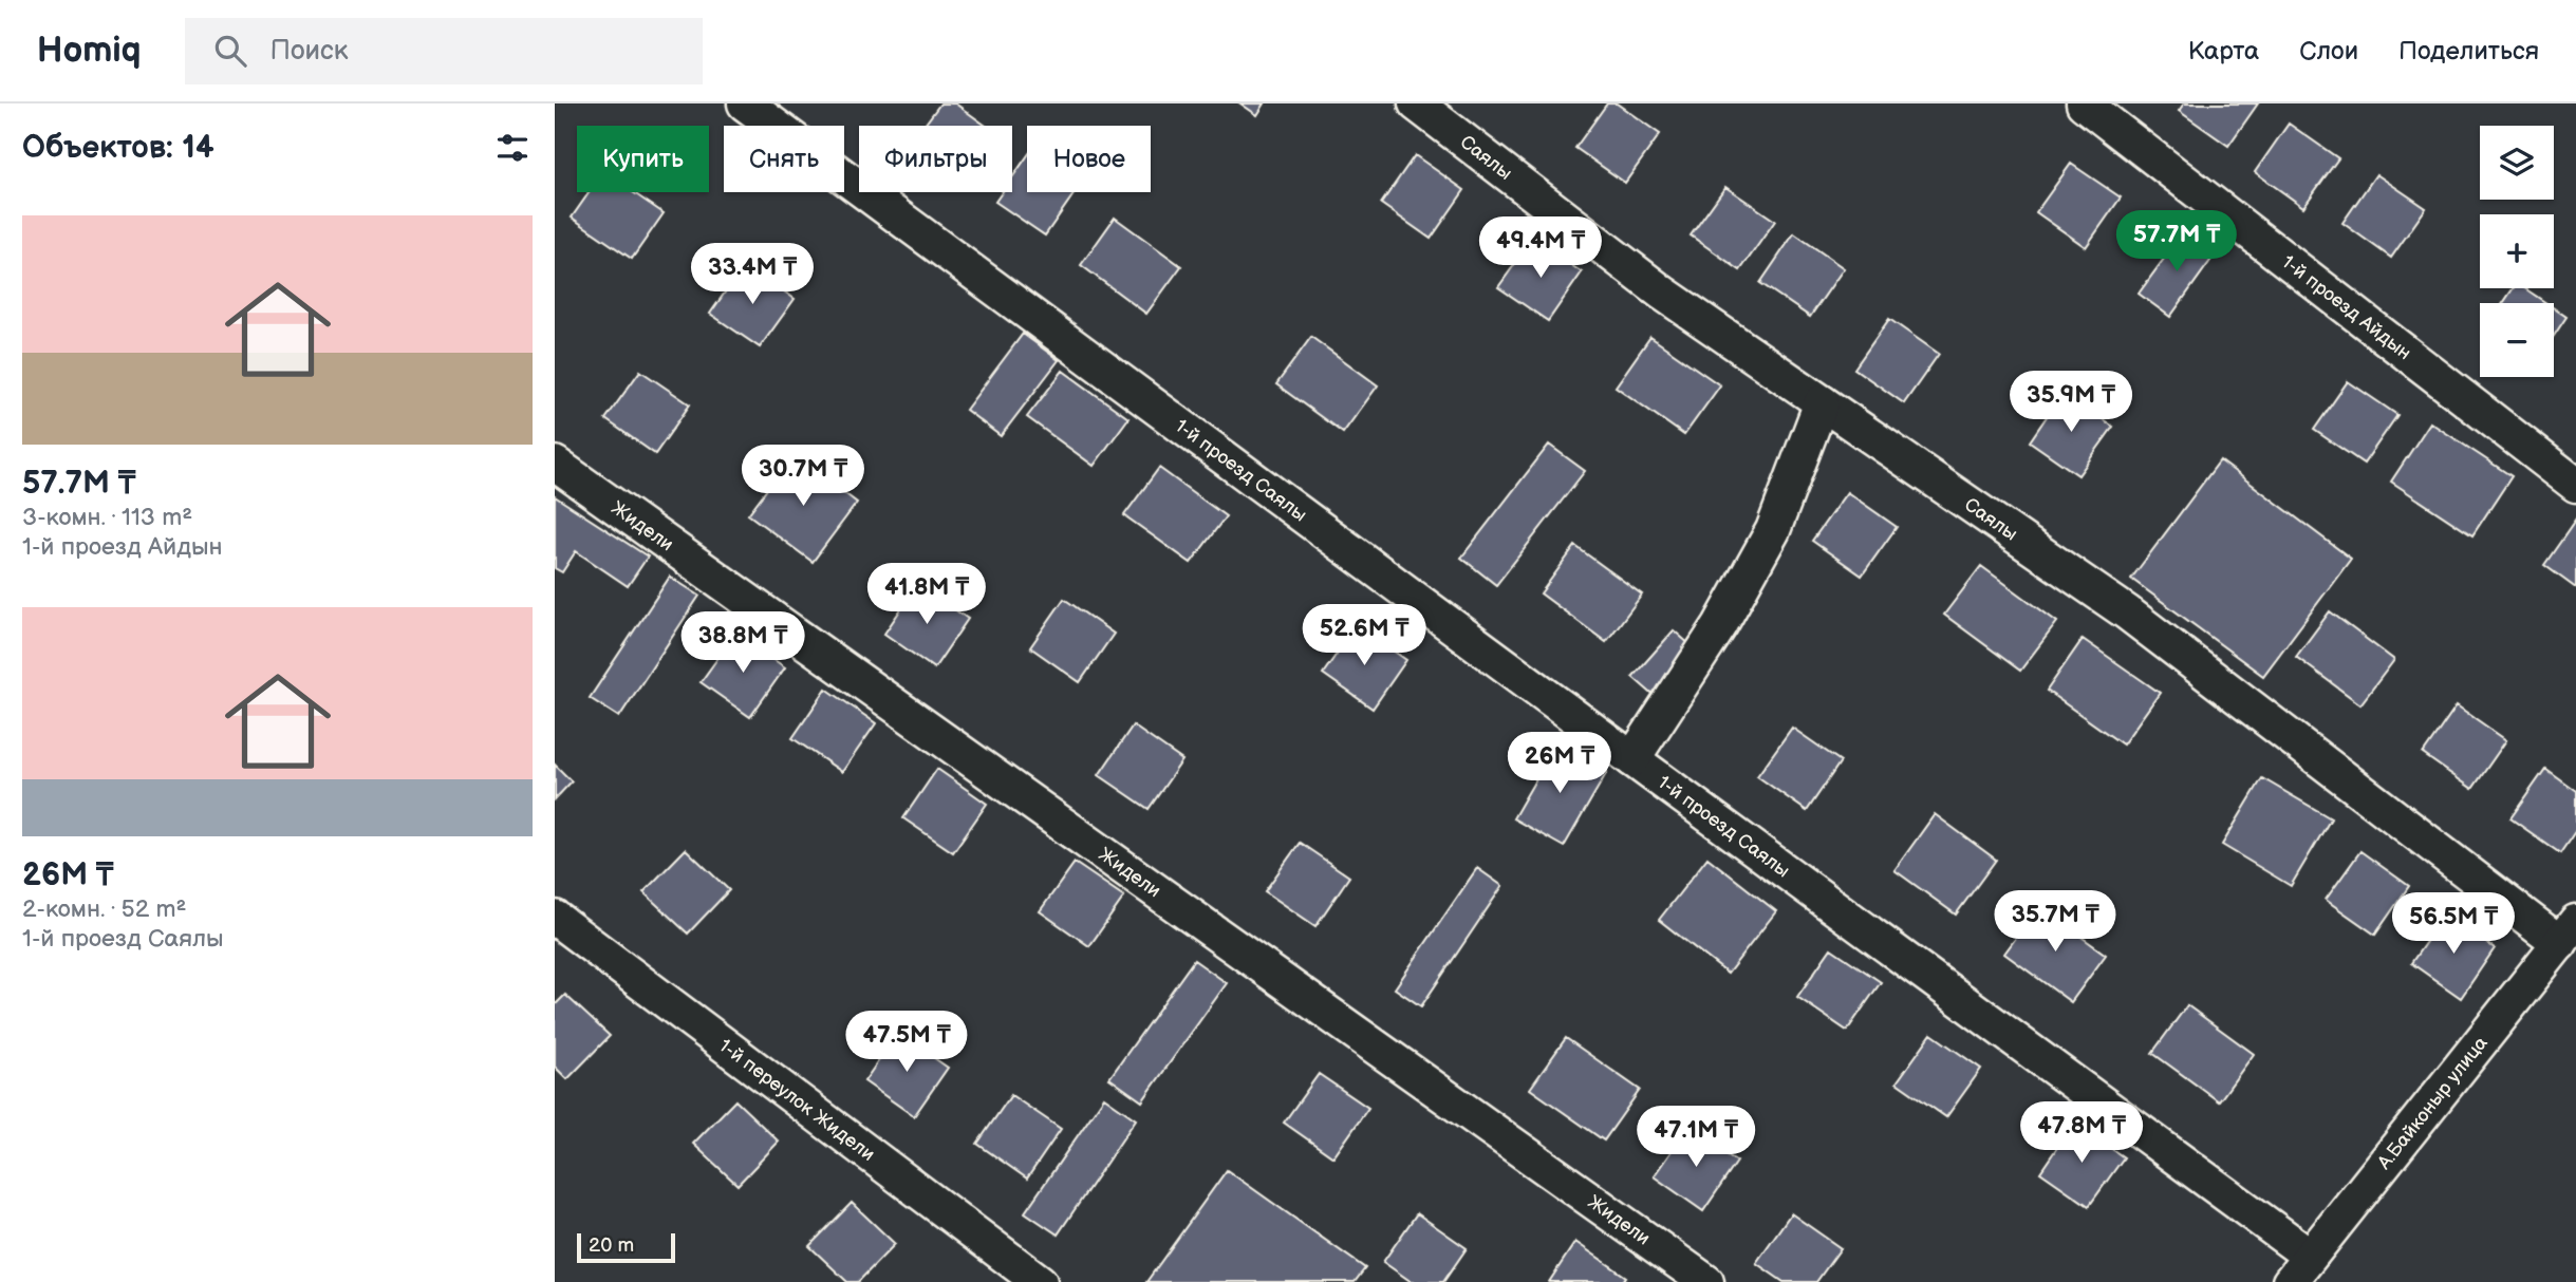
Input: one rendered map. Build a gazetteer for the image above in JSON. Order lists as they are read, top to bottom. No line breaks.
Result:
{"streets":{"street":["Саялы","1-й проезд Айдын","1-й проезд Саялы","Жидели","1-й переулок Жидели","А.Байконыр улица"]},"crossings":[["Саялы","А.Байконыр улица"],["1-й проезд Саялы","А.Байконыр улица"]],"scale_bar":"20 m","page":{"header":"Homiq","search":"Поиск","nav":["Карта","Слои","Поделиться"],"heading":"Объектов: 14","map_buttons":["+","−"],"chip":["Купить","Снять","Фильтры","Новое"],"list":[{"name":"57.7M ₸","note":"3-комн. · 113 m² · 1-й проезд Айдын"},{"name":"26M ₸","note":"2-комн. · 52 m² · 1-й проезд Саялы"}],"price":["57.7M ₸","49.4M ₸","33.4M ₸","35.9M ₸","30.7M ₸","41.8M ₸","52.6M ₸","38.8M ₸","26M ₸","35.7M ₸","56.5M ₸","47.5M ₸","47.8M ₸","47.1M ₸"],"scale":"20 m"}}
